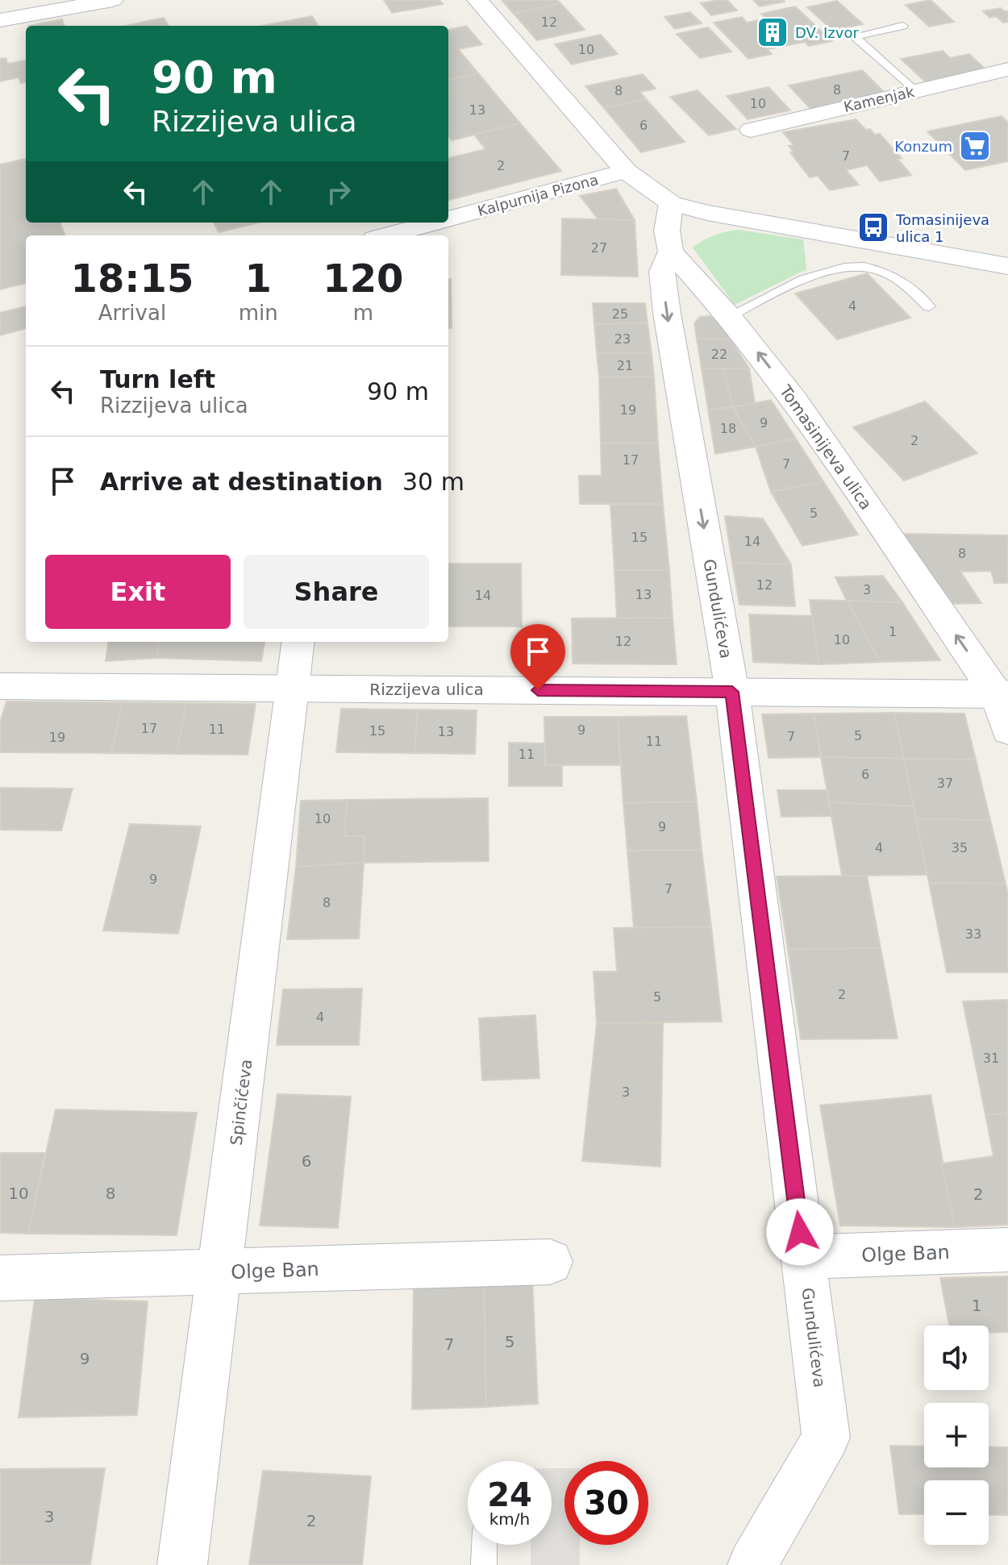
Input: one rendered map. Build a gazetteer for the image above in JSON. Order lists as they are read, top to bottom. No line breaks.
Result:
{"streets":{"street":["Kamenjak","Kalpurnija Pizona","Tomasinijeva ulica","Gundulićeva","Rizzijeva ulica","Spinčićeva","Olge Ban"]},"crossings":[["Tomasinijeva ulica","Gundulićeva"],["Tomasinijeva ulica","Rizzijeva ulica"],["Gundulićeva","Rizzijeva ulica"],["Gundulićeva","Olge Ban"],["Rizzijeva ulica","Spinčićeva"],["Spinčićeva","Olge Ban"]],"one_way":["Tomasinijeva ulica"],"places":{"building":["DV. Izvor"],"supermarket":["Konzum"],"bus stop":["Tomasinijeva ulica 1"]},"house_numbers":["12","10","8","8","10","13","6","7","2","27","4","25","23","22","21","19","9","18","2","17","7","5","15","14","8","12","3","13","14","1","10","12","17","11","9","15","13","5","7","19","11","11","6","37","10","9","4","35","9","7","8","33","2","5","4","31","3","6","10","8","2","1","5","7","9","3","2"],"page":{"turn":["90 m","Rizzijeva ulica"],"eta":["18:15","Arrival","1","min","120","m"],"list":[{"name":"Turn left","note":"Rizzijeva ulica","value":"90 m"},{"name":"Arrive at destination","value":"30 m"}],"buttons":["Exit","Share"],"map_buttons":["+","−"],"speed":"24 km/h","limit":"30"}}
